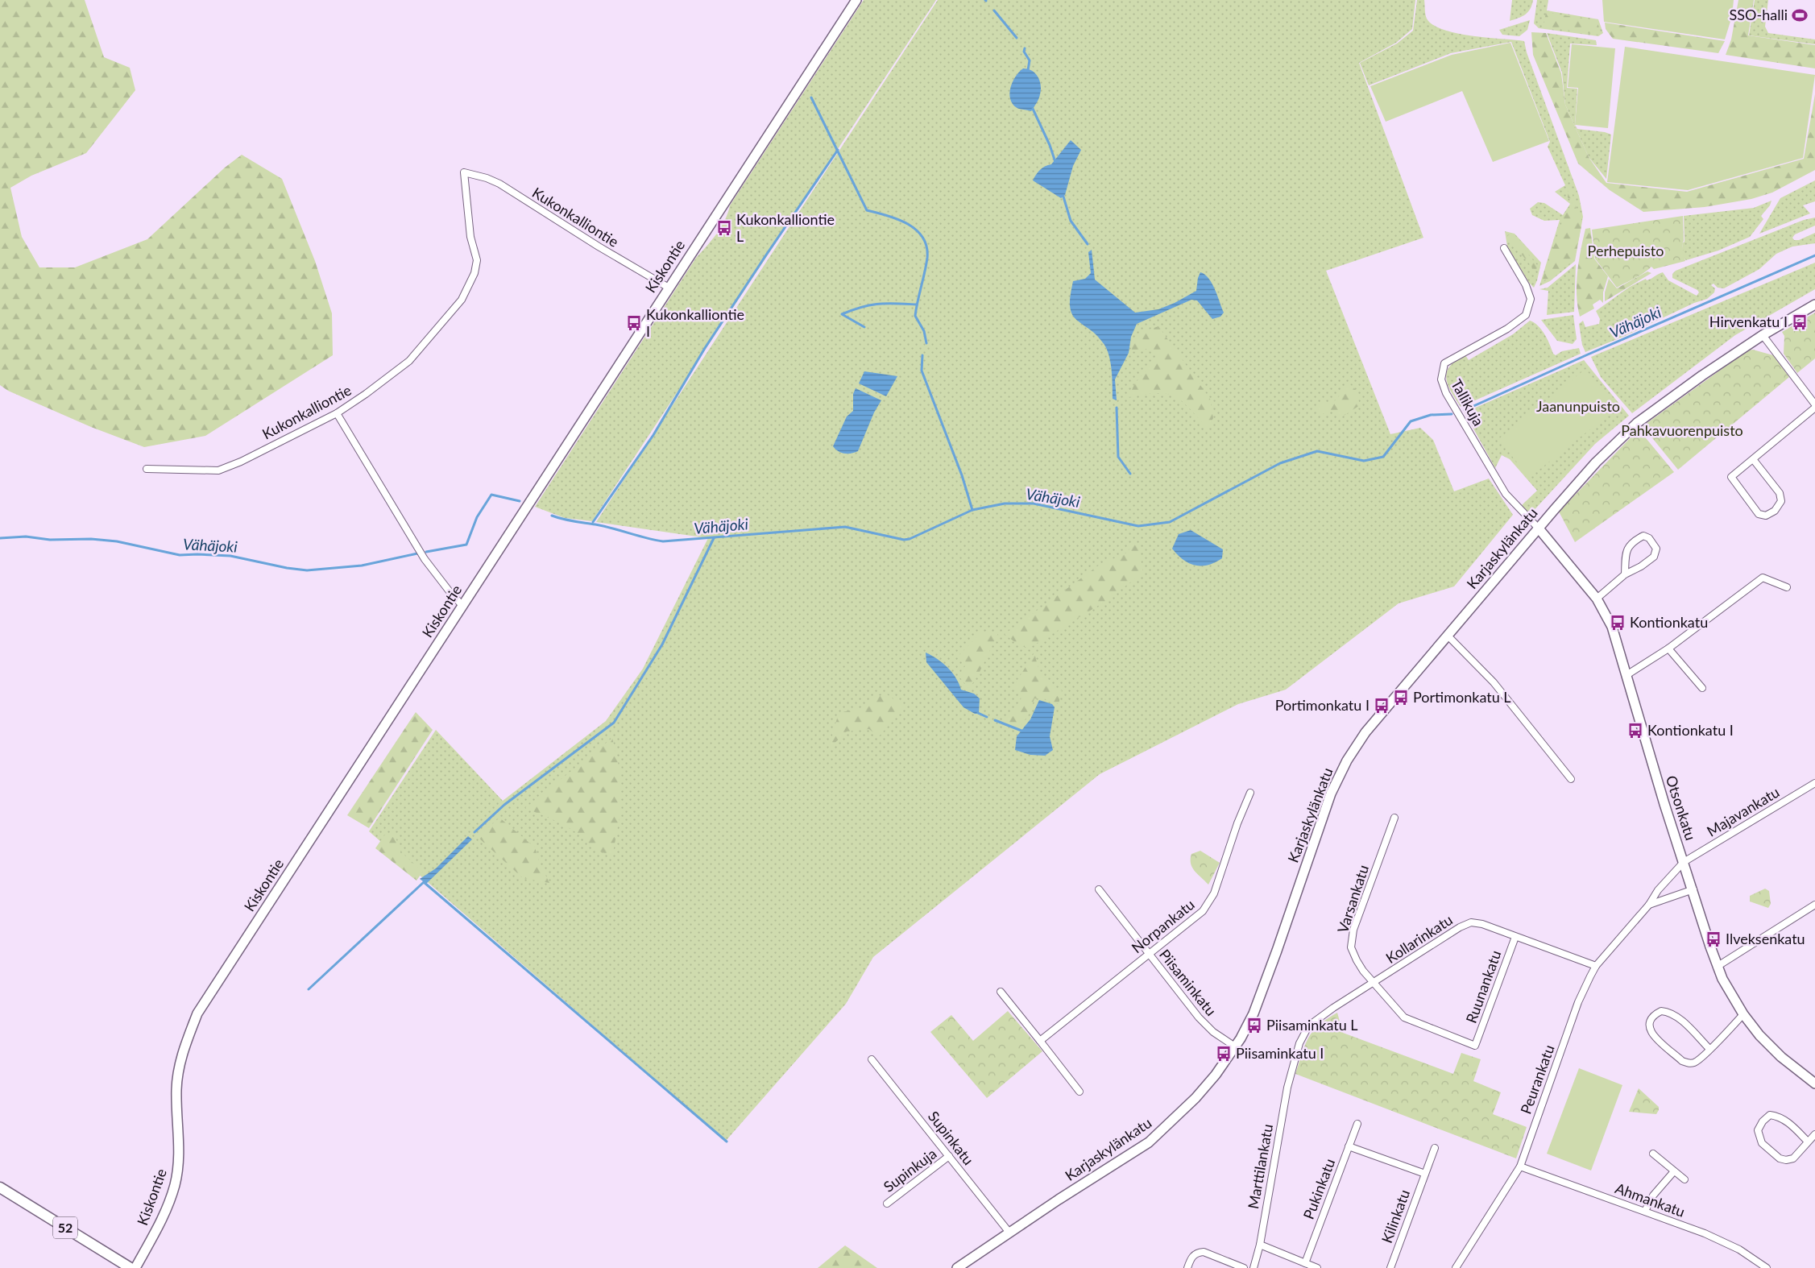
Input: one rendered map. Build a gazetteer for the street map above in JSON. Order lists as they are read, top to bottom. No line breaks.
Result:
{"streets":{"main road":["52"],"street":["Kukonkalliontie","Kiskontie","Tallikuja","Karjaskylänkatu","Otsonkatu","Majavankatu","Varsankatu","Norpankatu","Kollarinkatu","Piisaminkatu","Ruunankatu","Peurankatu","Supinkatu","Marttilankatu","Supinkuja","Pukinkatu","Ahmankatu","Kilinkatu"]},"crossings":[["Kukonkalliontie","Kiskontie"],["Tallikuja","Karjaskylänkatu"],["Tallikuja","Otsonkatu"],["Karjaskylänkatu","Otsonkatu"],["Karjaskylänkatu","Piisaminkatu"],["Karjaskylänkatu","Supinkatu"],["Otsonkatu","Majavankatu"],["Otsonkatu","Peurankatu"],["Majavankatu","Peurankatu"],["Varsankatu","Kollarinkatu"],["Varsankatu","Ruunankatu"],["Norpankatu","Piisaminkatu"],["Kollarinkatu","Ruunankatu"],["Kollarinkatu","Peurankatu"],["Kollarinkatu","Marttilankatu"],["Peurankatu","Ahmankatu"],["Supinkatu","Supinkuja"]],"water":["Vähäjoki"],"parks":["Perhepuisto","Jaanunpuisto","Pahkavuorenpuisto"],"places":{"sports":["SSO-halli"],"bus stop":["Kukonkalliontie L","Hirvenkatu I","Kukonkalliontie I","Kontionkatu","Portimonkatu L","Portimonkatu I","Kontionkatu I","Ilveksenkatu","Piisaminkatu L","Piisaminkatu I"]}}
